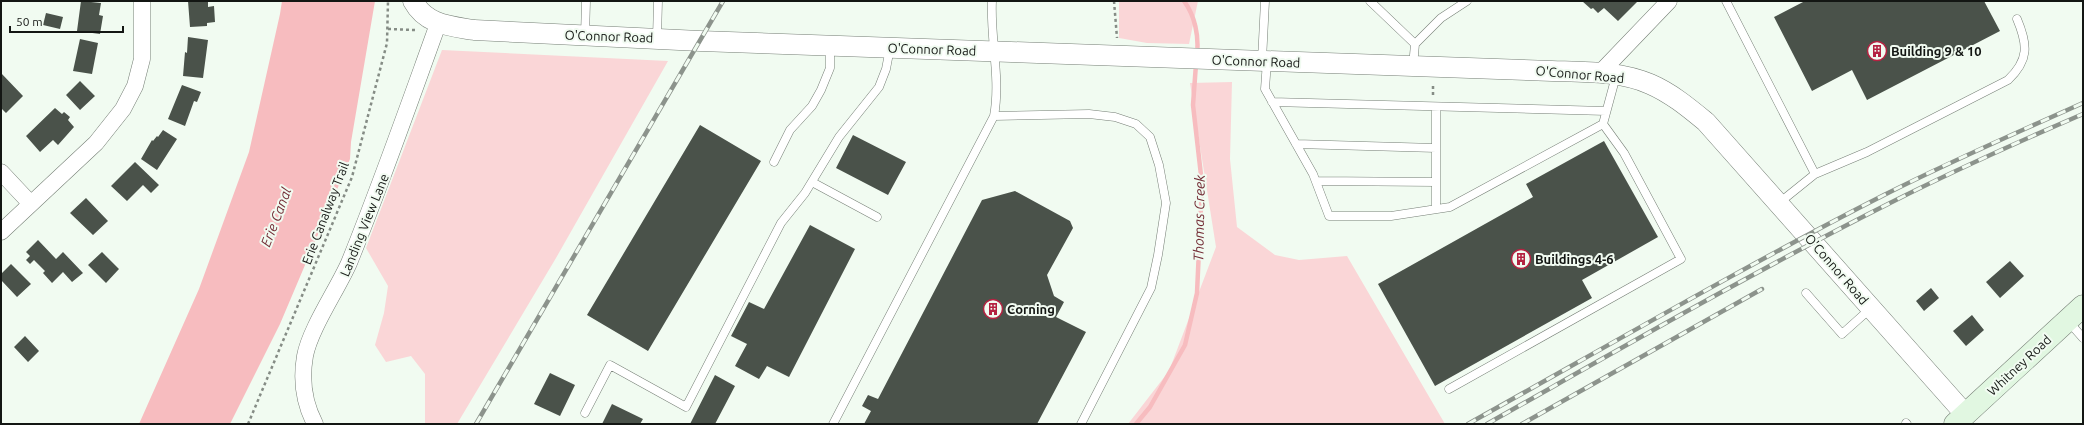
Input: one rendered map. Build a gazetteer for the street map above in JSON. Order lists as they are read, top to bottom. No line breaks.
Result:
{"streets":{"main road":["Whitney Road"],"street":["O'Connor Road","Landing View Lane"],"path":["Erie Canalway Trail"]},"crossings":[["O'Connor Road","Landing View Lane"],["O'Connor Road","Whitney Road"]],"water":["Erie Canal","Thomas Creek"],"places":{"building":["Building 9 & 10","Buildings 4-6","Corning"]},"scale_bar":"50 m"}
